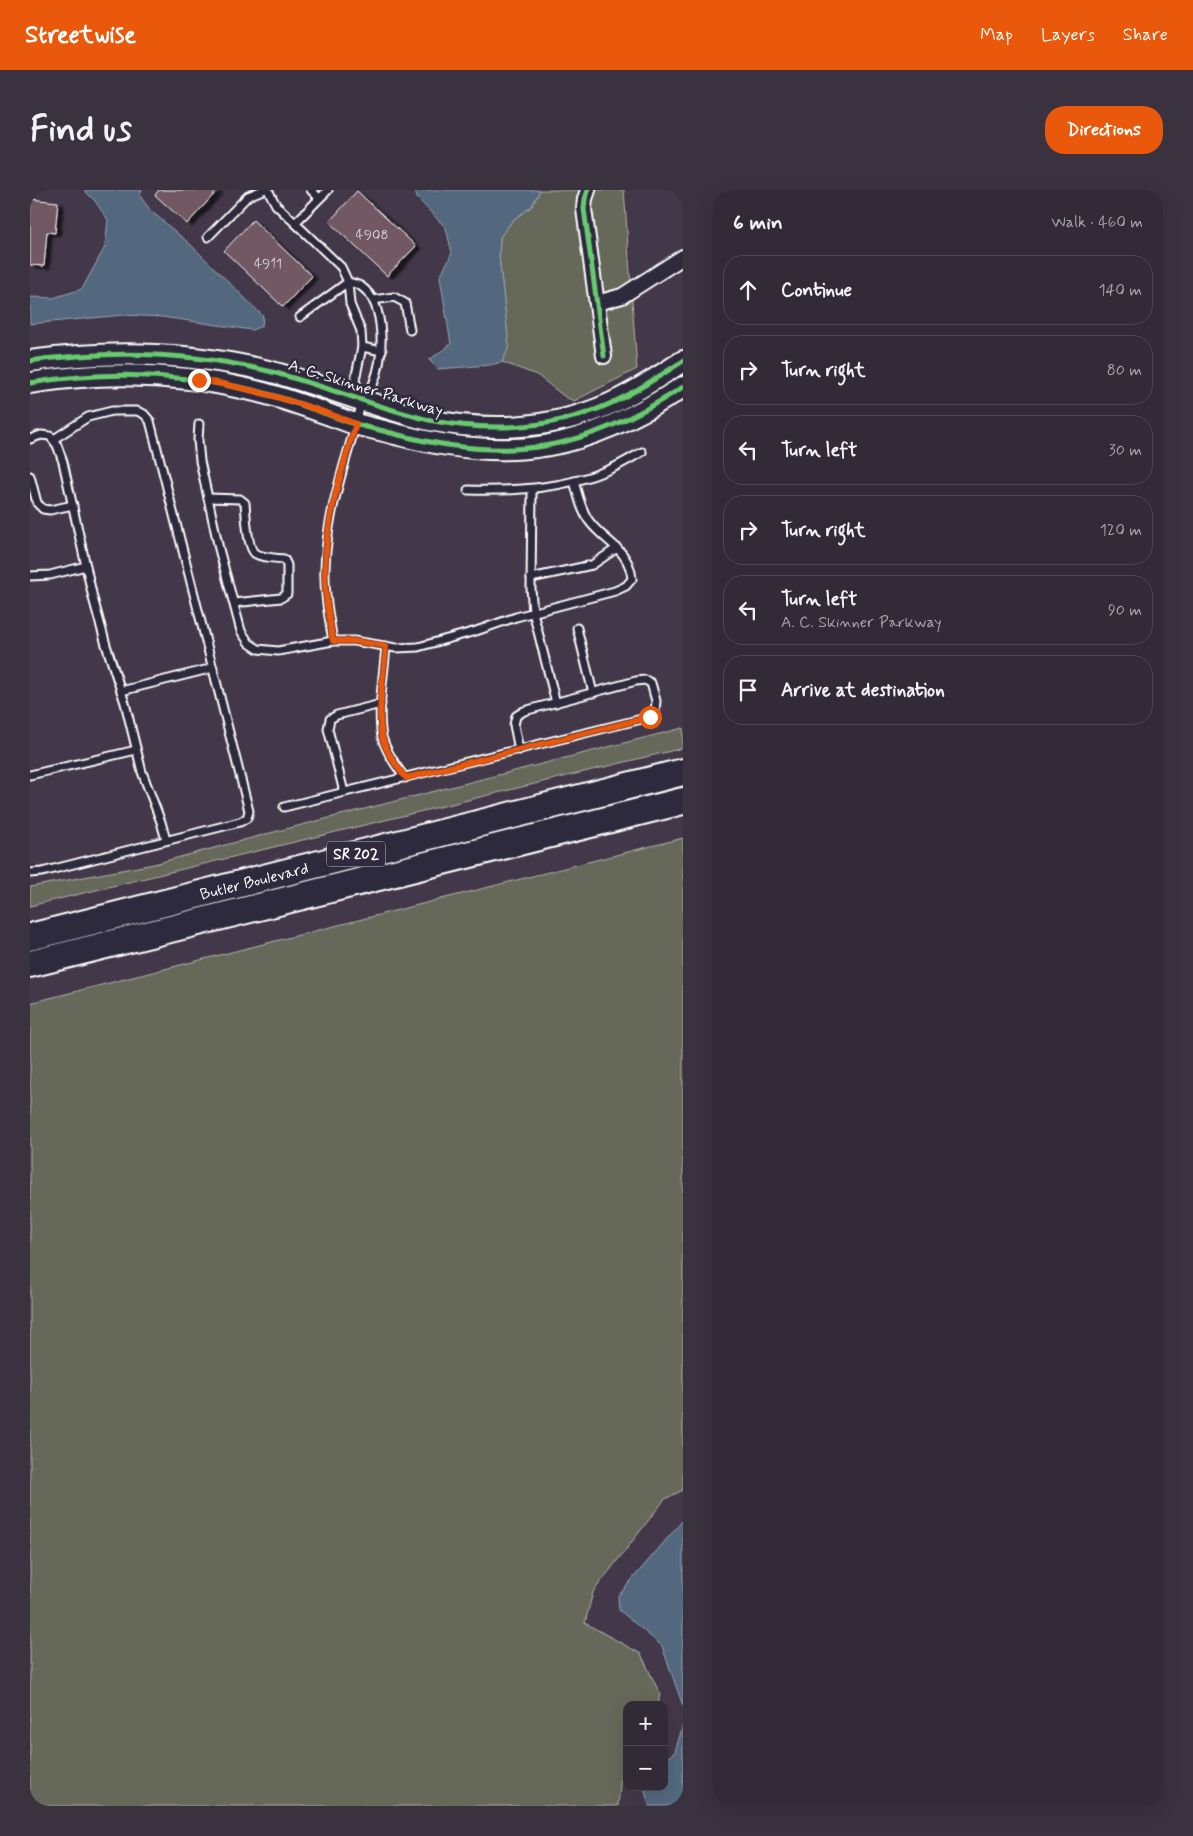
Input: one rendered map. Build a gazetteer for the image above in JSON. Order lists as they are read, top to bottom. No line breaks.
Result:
{"streets":{"highway":["SR 202","Butler Boulevard"],"main road":["A. C. Skinner Parkway"]},"house_numbers":["4908","4911"],"page":{"header":"Streetwise","nav":["Map","Layers","Share"],"buttons":"Directions","title":"Find us","heading":["6 min","Walk · 460 m"],"list":[["Continue","140 m"],["Turn right","80 m"],["Turn left","30 m"],["Turn right","120 m"],["Turn left","A. C. Skinner Parkway","90 m"],"Arrive at destination"],"map_buttons":["+","−"]}}
